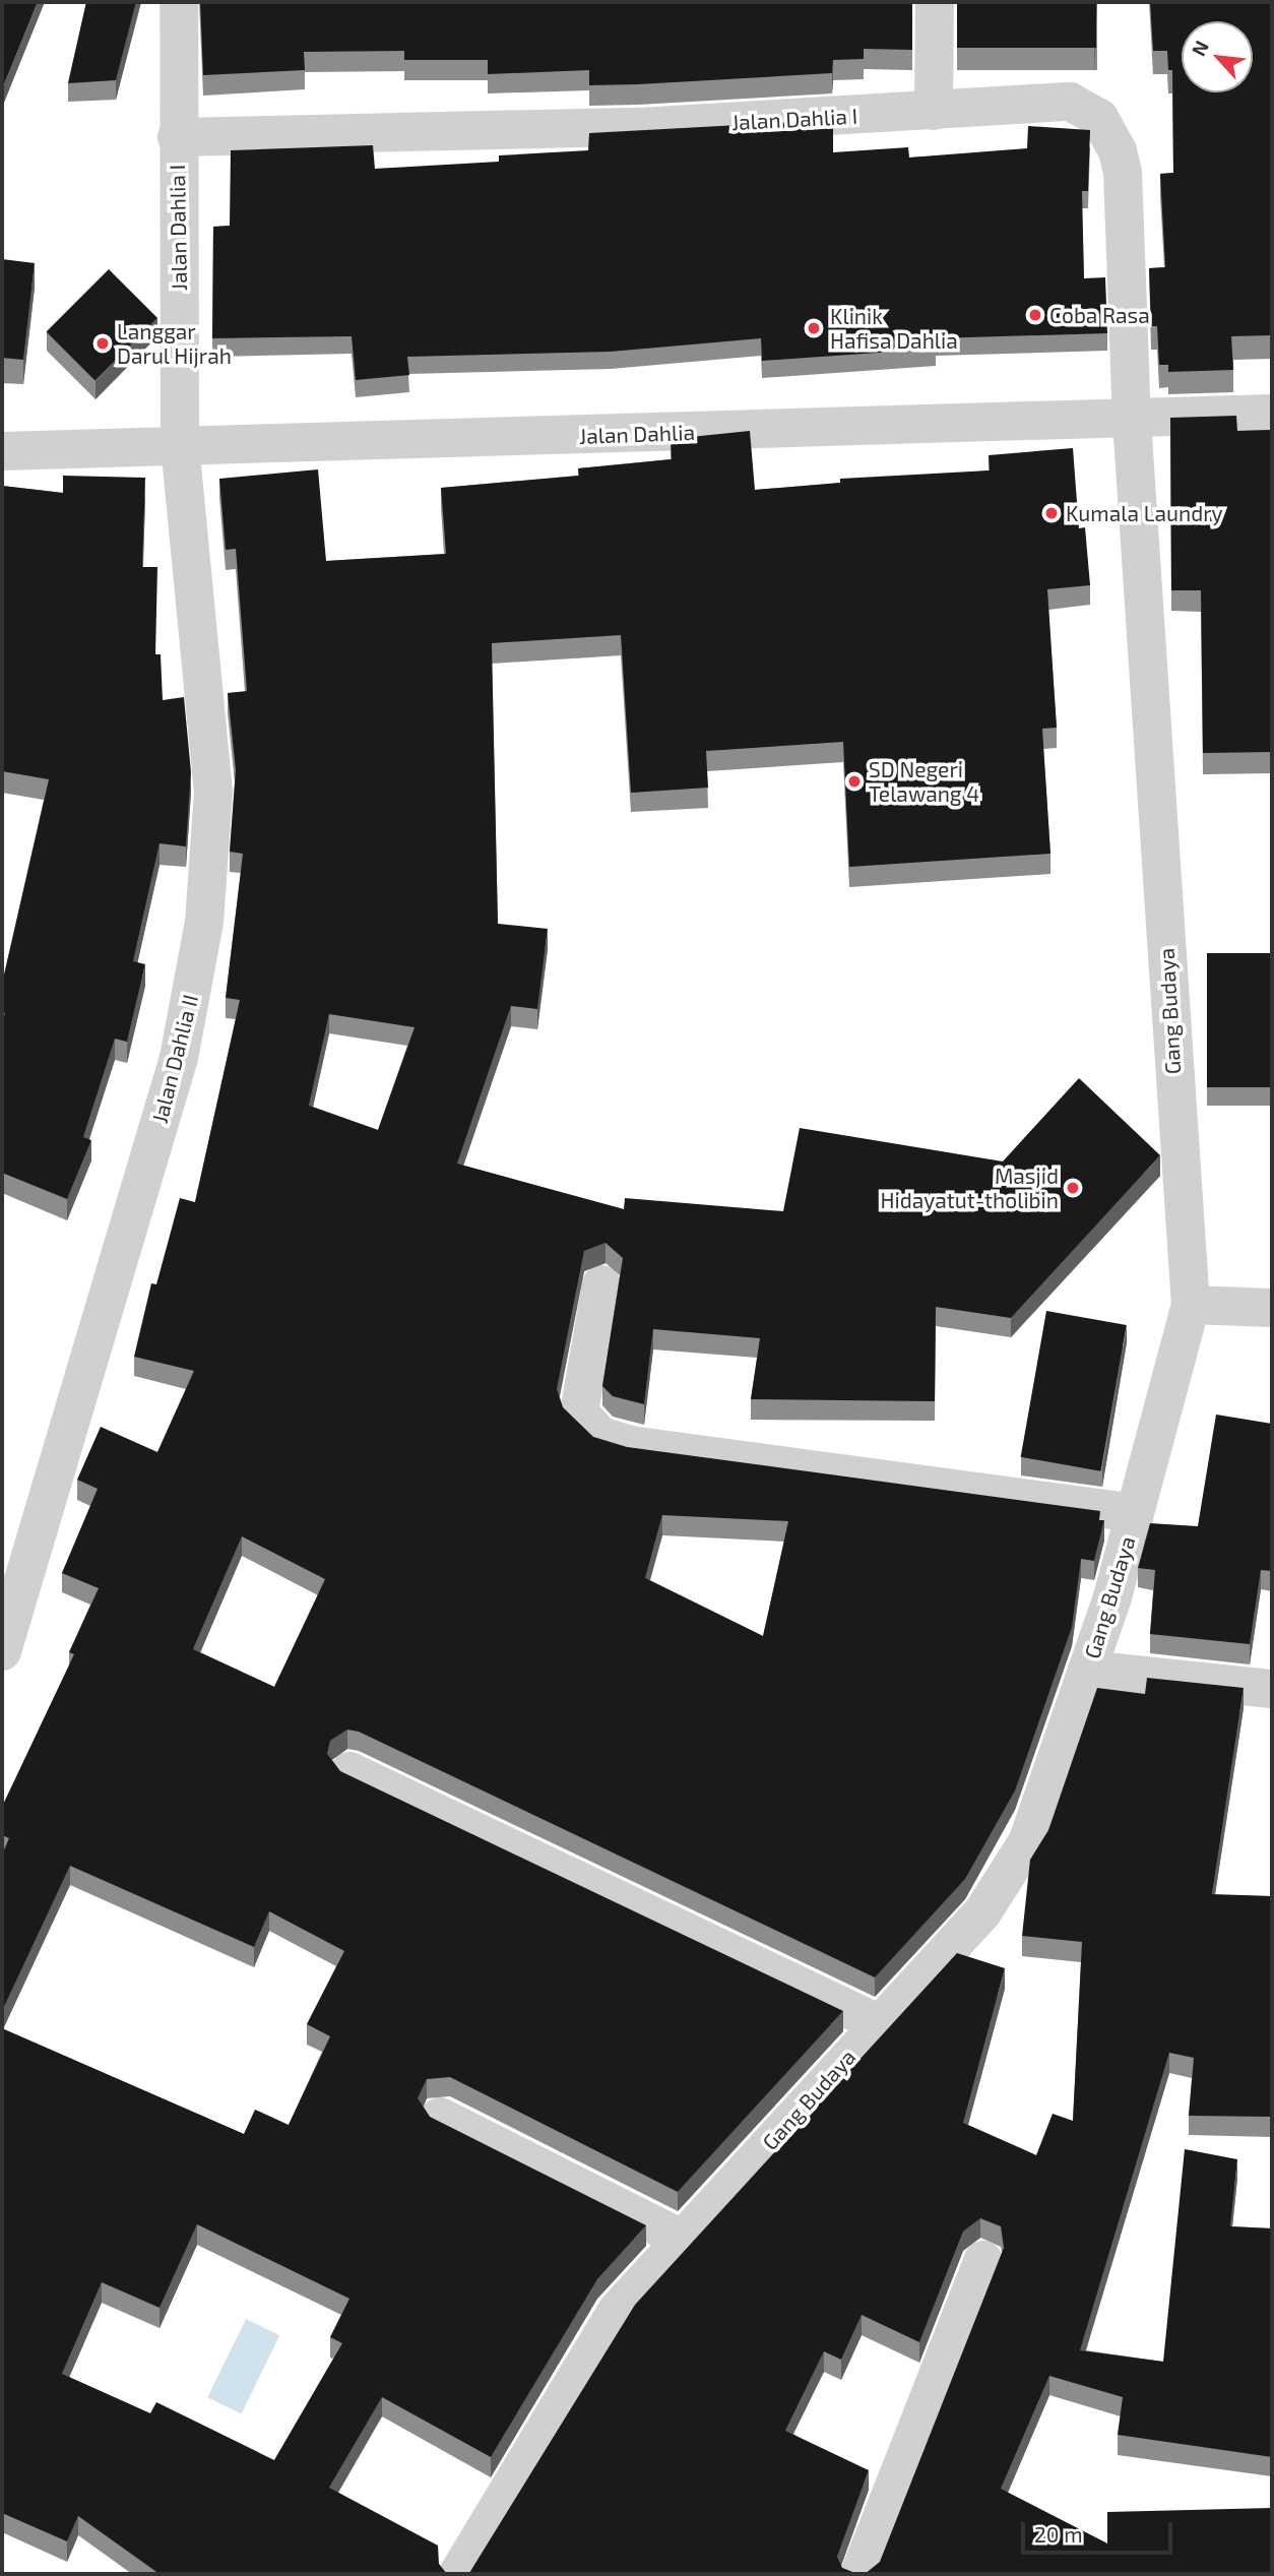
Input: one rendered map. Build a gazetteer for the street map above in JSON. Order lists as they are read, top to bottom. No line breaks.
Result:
{"streets":{"street":["Jalan Dahlia I","Jalan Dahlia","Gang Budaya","Jalan Dahlia II"]},"crossings":[["Jalan Dahlia I","Jalan Dahlia"],["Jalan Dahlia I","Gang Budaya"],["Jalan Dahlia I","Jalan Dahlia II"],["Jalan Dahlia","Gang Budaya"],["Jalan Dahlia","Jalan Dahlia II"]],"places":["Coba Rasa","Klinik Hafisa Dahlia","Langgar Darul Hijrah","Kumala Laundry","SD Negeri Telawang 4","Masjid Hidayatut-tholibin"],"scale_bar":"20 m","north":"top left"}
